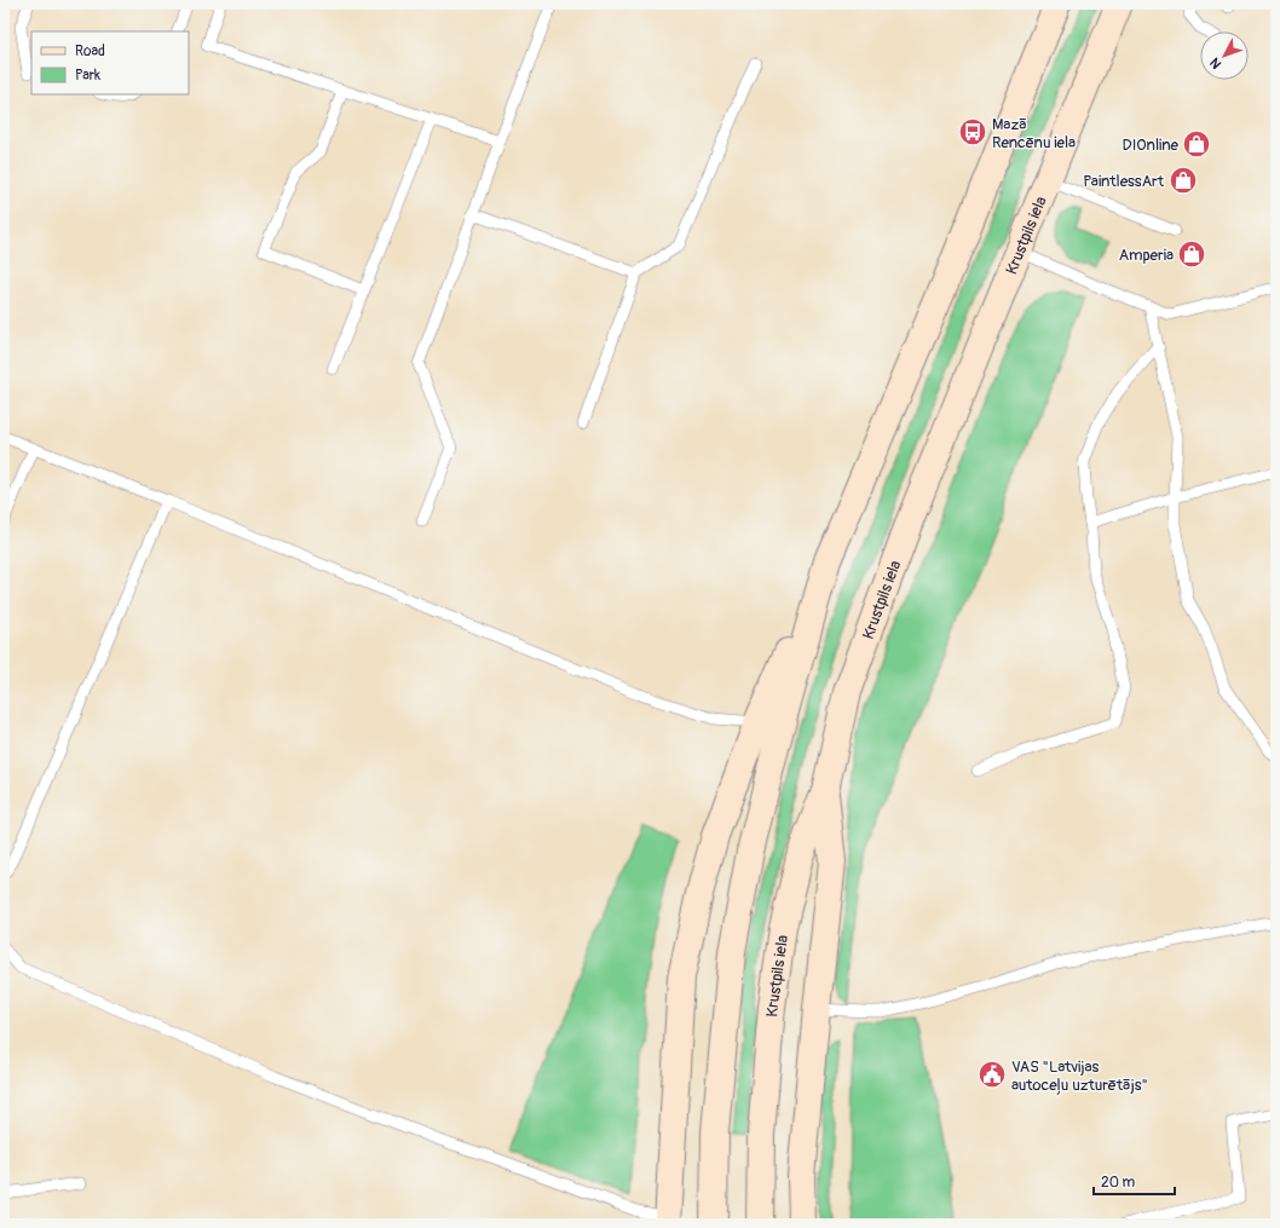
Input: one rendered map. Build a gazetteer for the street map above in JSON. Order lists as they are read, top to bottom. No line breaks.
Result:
{"streets":{"main road":["Krustpils iela"]},"places":{"bus stop":["Mazā Rencēnu iela"],"shop":["DIOnline","PaintlessArt","Amperia"],"public building":["VAS \"Latvijas autoceļu uzturētājs\""]},"legend":["Road","Park"],"scale_bar":"20 m","north":"bottom left"}
